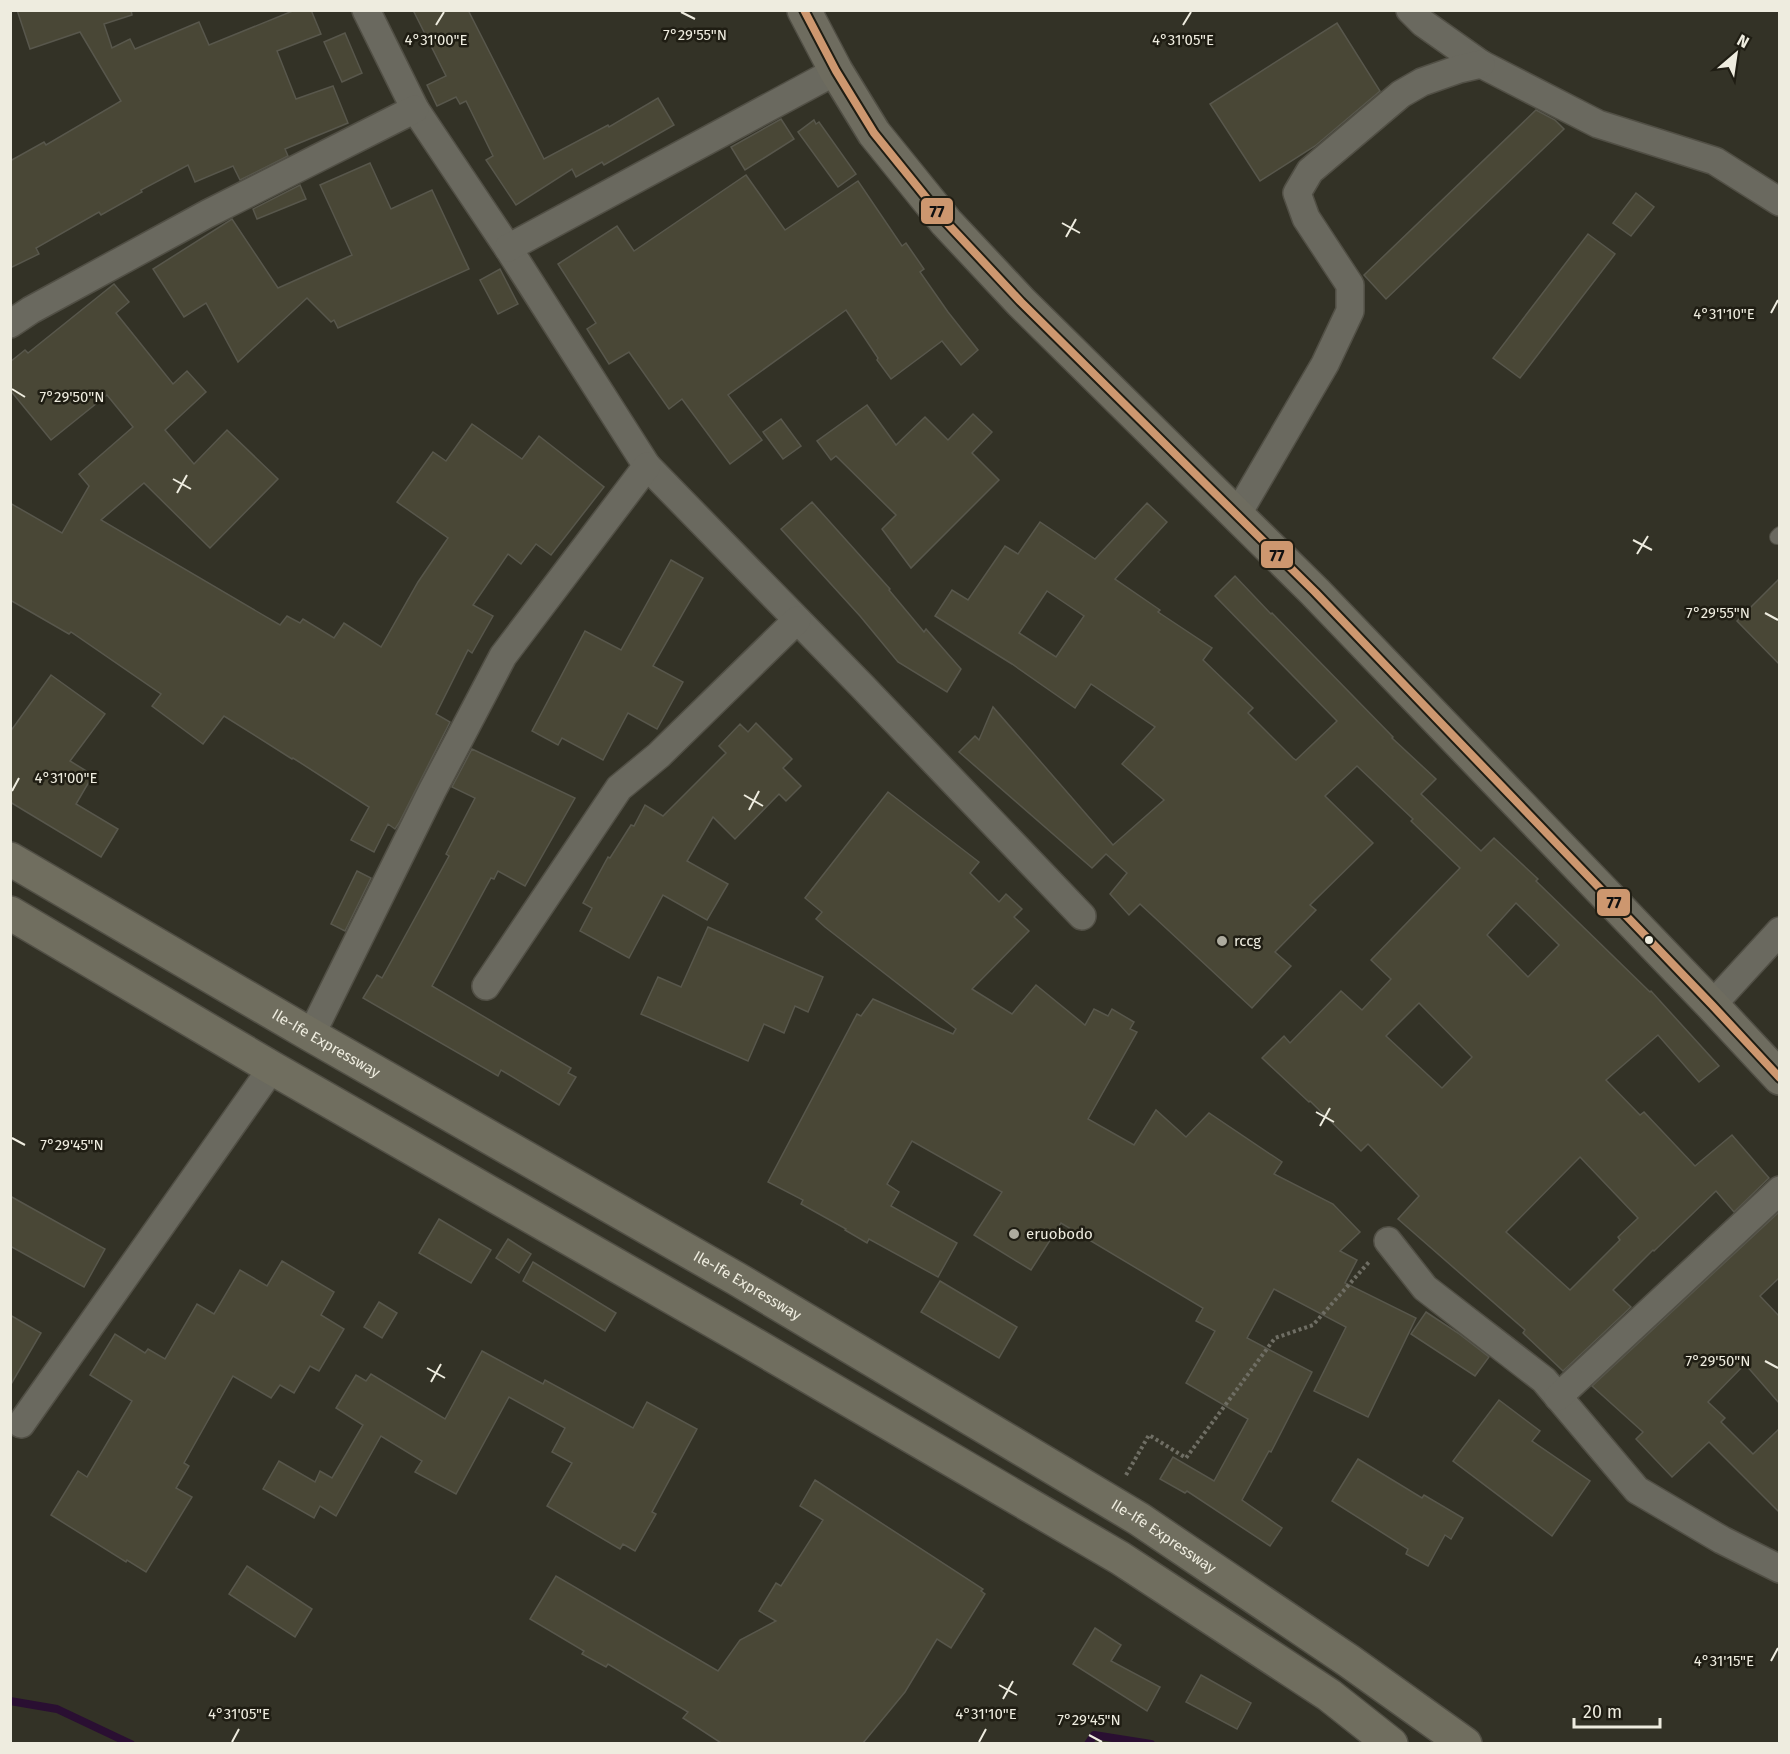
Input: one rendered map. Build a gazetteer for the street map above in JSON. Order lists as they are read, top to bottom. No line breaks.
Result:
{"streets":{"main road":["Ile-Ife Expressway"]},"places":["rccg","eruobodo"],"lines":["transit line 77"],"scale_bar":"20 m","north":"top right","coordinates":["7°29'55\"N","4°31'00\"E","4°31'05\"E","4°31'10\"E","7°29'50\"N","7°29'45\"N","4°31'15\"E"]}
